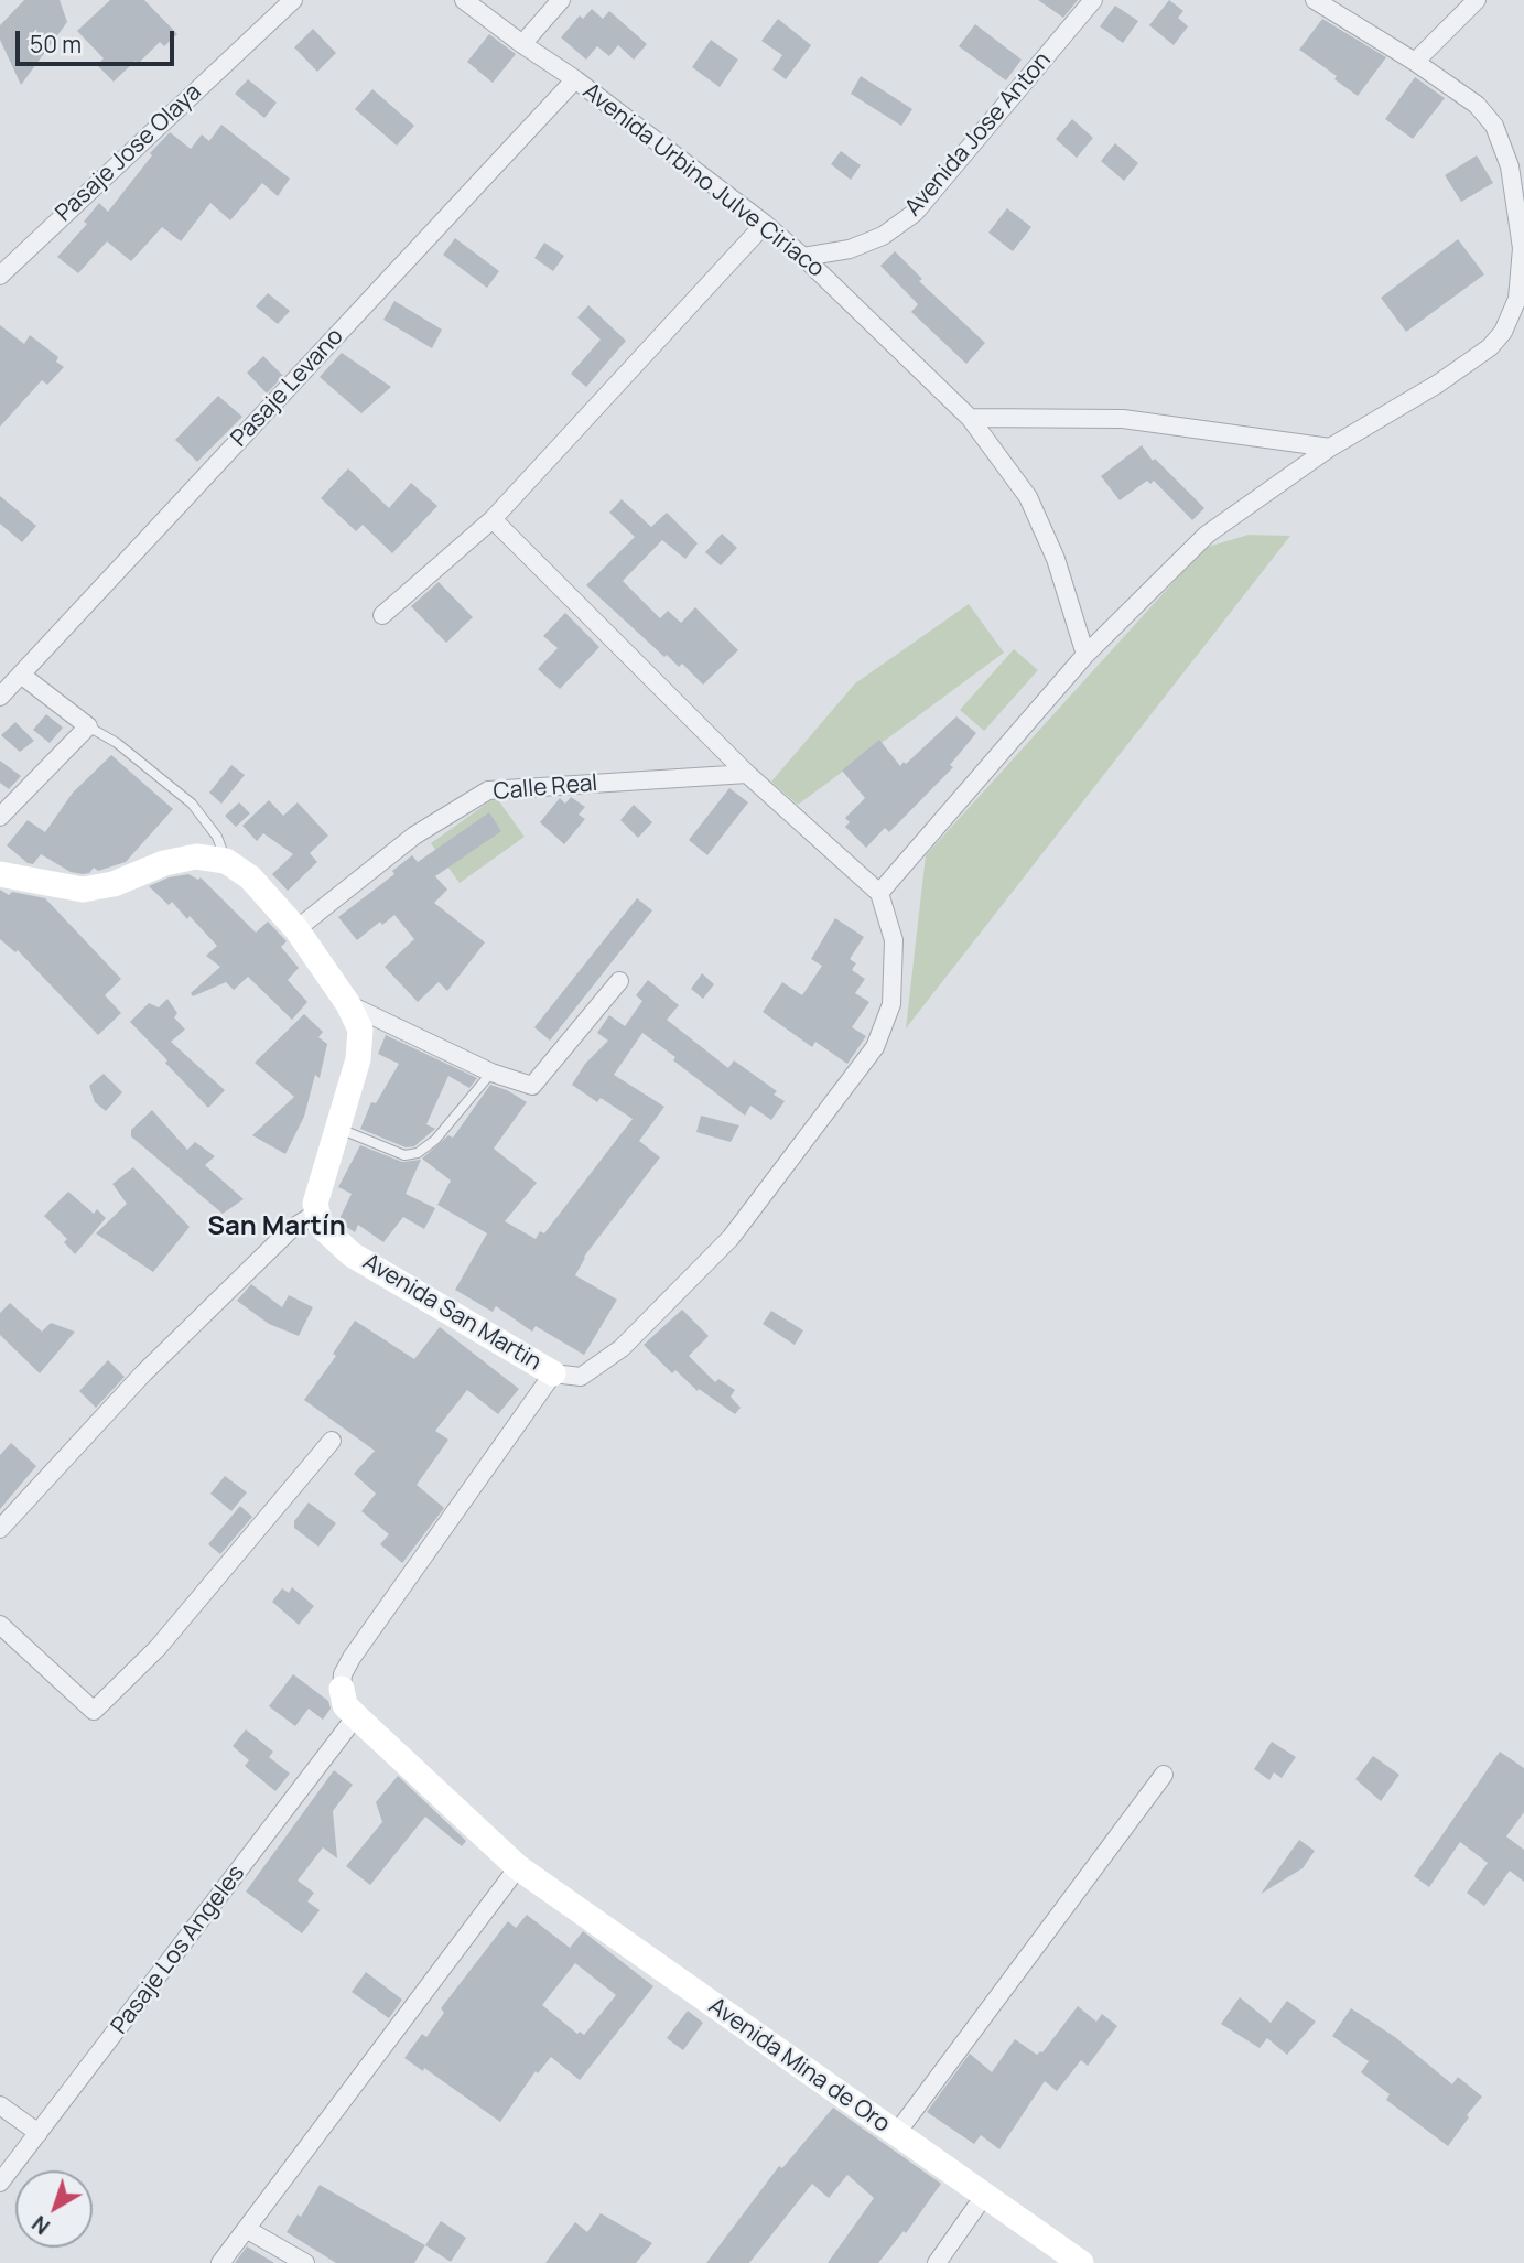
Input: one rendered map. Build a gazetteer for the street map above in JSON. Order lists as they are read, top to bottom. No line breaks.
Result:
{"streets":{"street":["Avenida Jose Anton","Pasaje Jose Olaya","Avenida Urbino Julve Ciriaco","Pasaje Levano","Calle Real","Avenida San Martin","Pasaje Los Angeles","Avenida Mina de Oro"]},"crossings":[["Avenida Jose Anton","Avenida Urbino Julve Ciriaco"],["Avenida Urbino Julve Ciriaco","Pasaje Levano"],["Pasaje Los Angeles","Avenida Mina de Oro"]],"districts":["San Martín"],"scale_bar":"50 m","north":"bottom left"}
